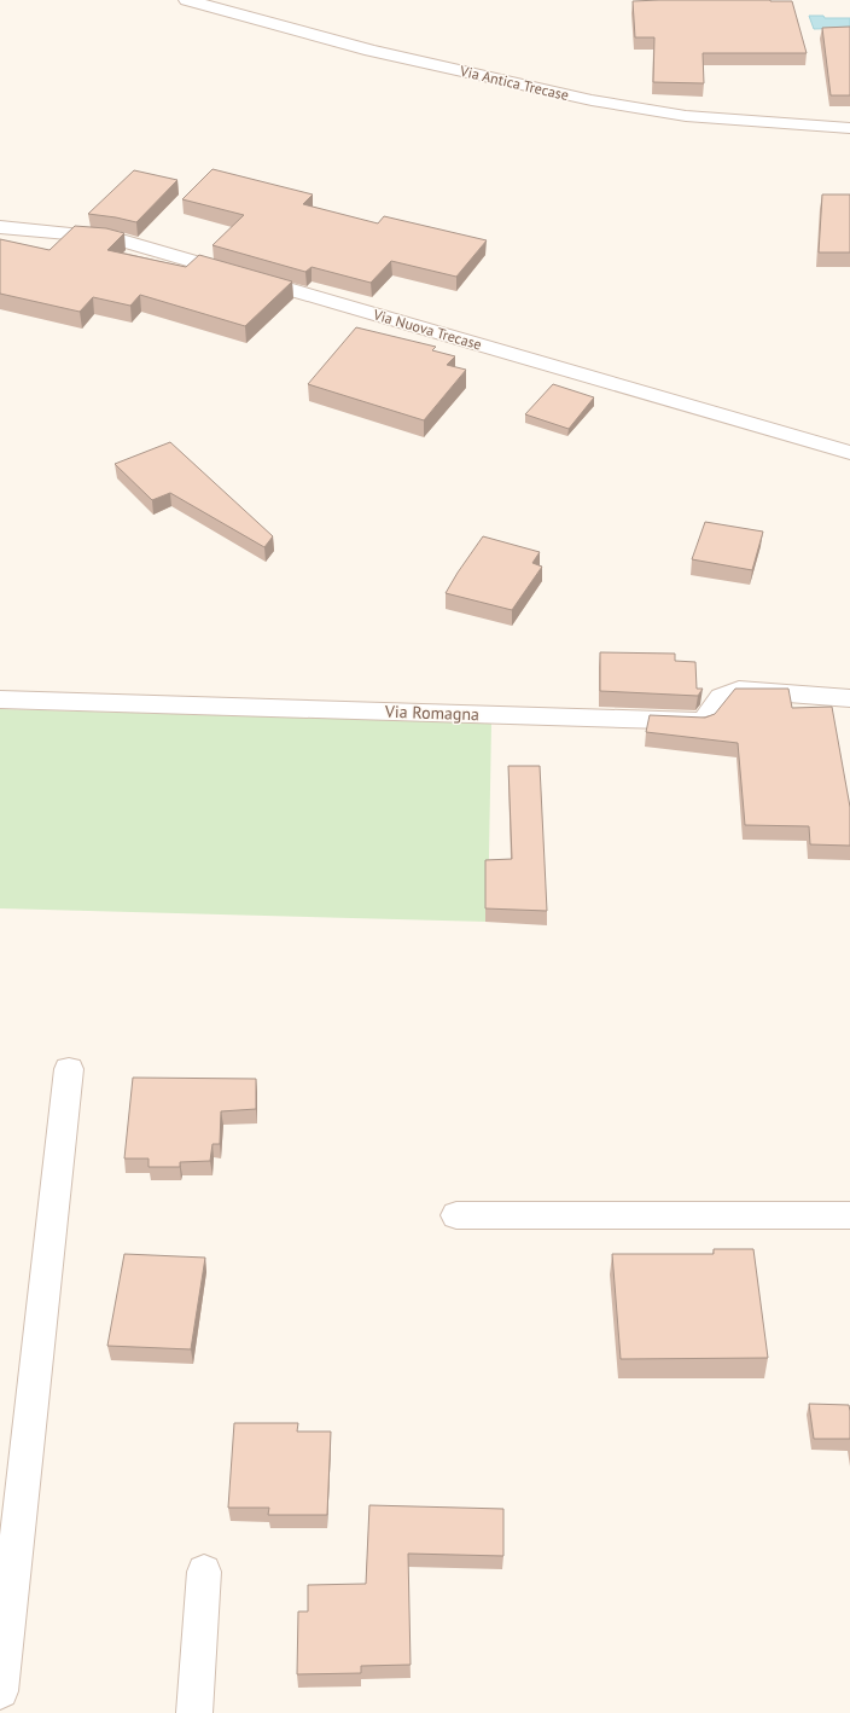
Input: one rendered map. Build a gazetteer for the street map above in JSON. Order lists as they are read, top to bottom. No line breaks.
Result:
{"streets":{"street":["Via Antica Trecase","Via Nuova Trecase","Via Romagna"]}}
